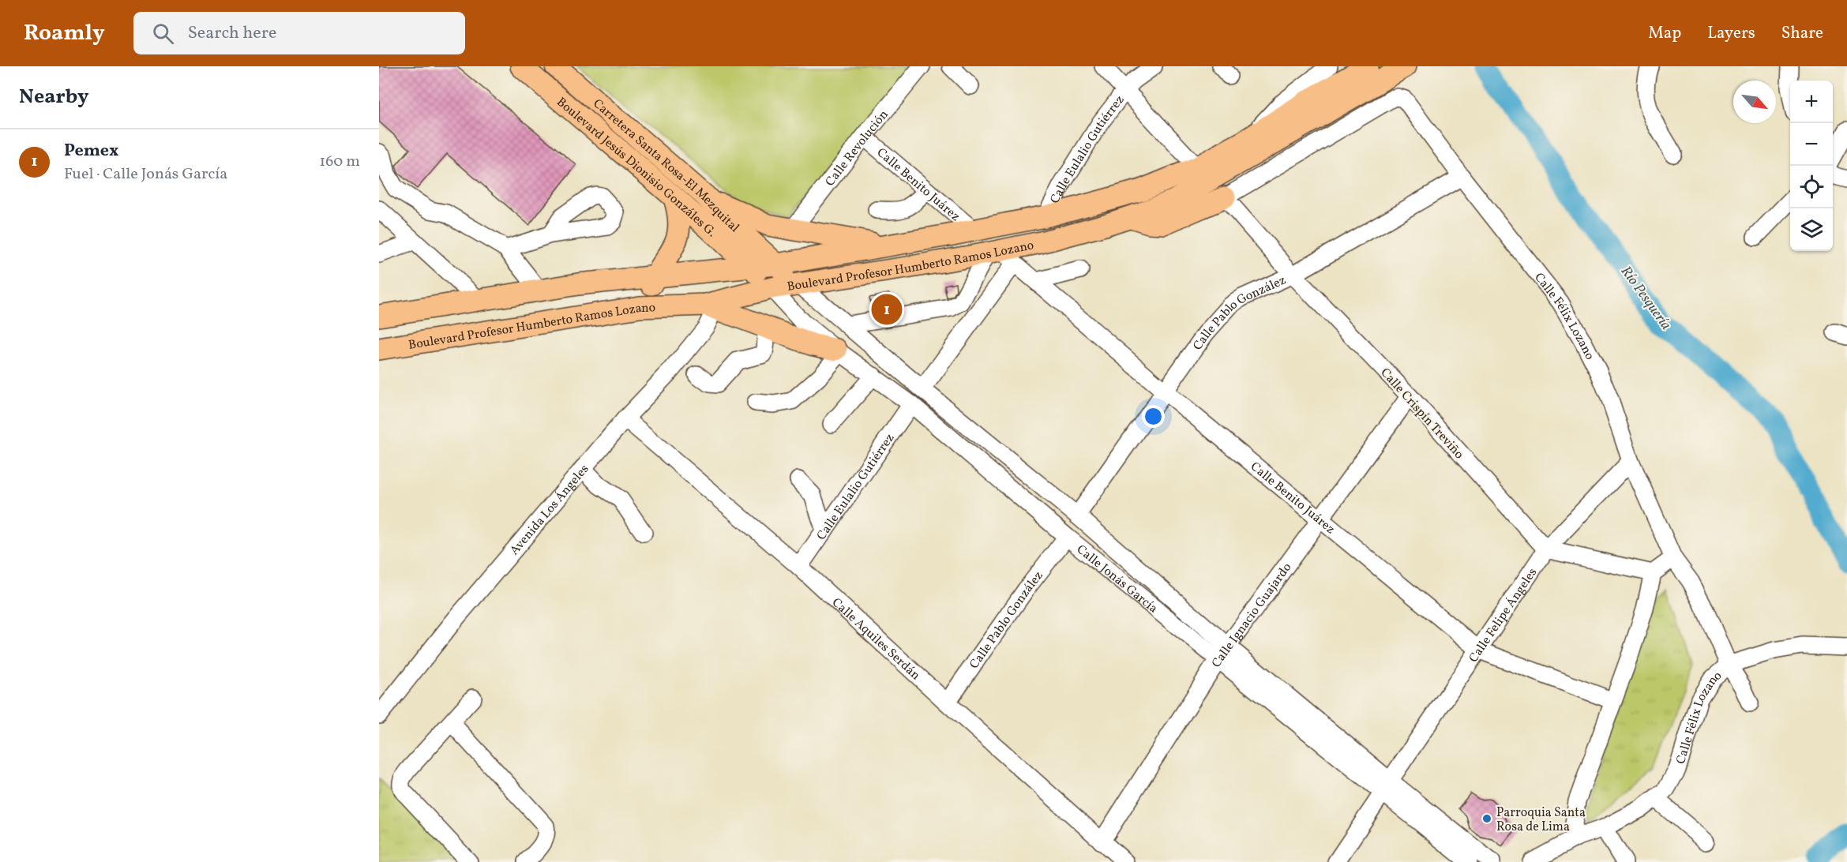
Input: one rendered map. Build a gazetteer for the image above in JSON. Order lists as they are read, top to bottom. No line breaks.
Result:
{"streets":{"main road":["Carretera Santa Rosa-El Mezquital","Boulevard Jesús Dionisio Gonzáles G.","Boulevard Profesor Humberto Ramos Lozano"],"street":["Calle Revolución","Calle Eulalio Gutiérrez","Calle Benito Juárez","Calle Pablo González","Calle Félix Lozano","Calle Crispín Treviño","Avenida Los Ángeles","Calle Jonás García","Calle Felipe Ángeles","Calle Ignacio Guajardo","Calle Aquiles Serdán"]},"crossings":[["Calle Revolución","Calle Benito Juárez"],["Calle Eulalio Gutiérrez","Boulevard Profesor Humberto Ramos Lozano"],["Calle Eulalio Gutiérrez","Calle Jonás García"],["Calle Eulalio Gutiérrez","Calle Aquiles Serdán"],["Carretera Santa Rosa-El Mezquital","Boulevard Profesor Humberto Ramos Lozano"],["Carretera Santa Rosa-El Mezquital","Calle Jonás García"],["Boulevard Jesús Dionisio Gonzáles G.","Boulevard Profesor Humberto Ramos Lozano"],["Boulevard Jesús Dionisio Gonzáles G.","Calle Jonás García"],["Calle Benito Juárez","Boulevard Profesor Humberto Ramos Lozano"],["Calle Benito Juárez","Calle Pablo González"],["Calle Benito Juárez","Calle Felipe Ángeles"],["Calle Benito Juárez","Calle Ignacio Guajardo"],["Boulevard Profesor Humberto Ramos Lozano","Avenida Los Ángeles"],["Boulevard Profesor Humberto Ramos Lozano","Calle Jonás García"],["Calle Pablo González","Calle Félix Lozano"],["Calle Pablo González","Calle Crispín Treviño"],["Calle Pablo González","Calle Jonás García"],["Calle Pablo González","Calle Aquiles Serdán"],["Calle Félix Lozano","Calle Crispín Treviño"],["Calle Félix Lozano","Calle Felipe Ángeles"],["Calle Crispín Treviño","Calle Felipe Ángeles"],["Calle Crispín Treviño","Calle Ignacio Guajardo"],["Avenida Los Ángeles","Calle Aquiles Serdán"],["Calle Jonás García","Calle Felipe Ángeles"],["Calle Jonás García","Calle Ignacio Guajardo"],["Calle Ignacio Guajardo","Calle Aquiles Serdán"]],"water":["Río Pesquería"],"places":["Parroquia Santa Rosa de Lima"],"north":"bottom right","page":{"header":"Roamly","search":"Search here","nav":["Map","Layers","Share"],"heading":"Nearby","map_buttons":["+","−"],"list":[{"mark":"1","name":"Pemex","note":"Fuel · Calle Jonás García","value":"160 m"}],"pins":"1"}}
